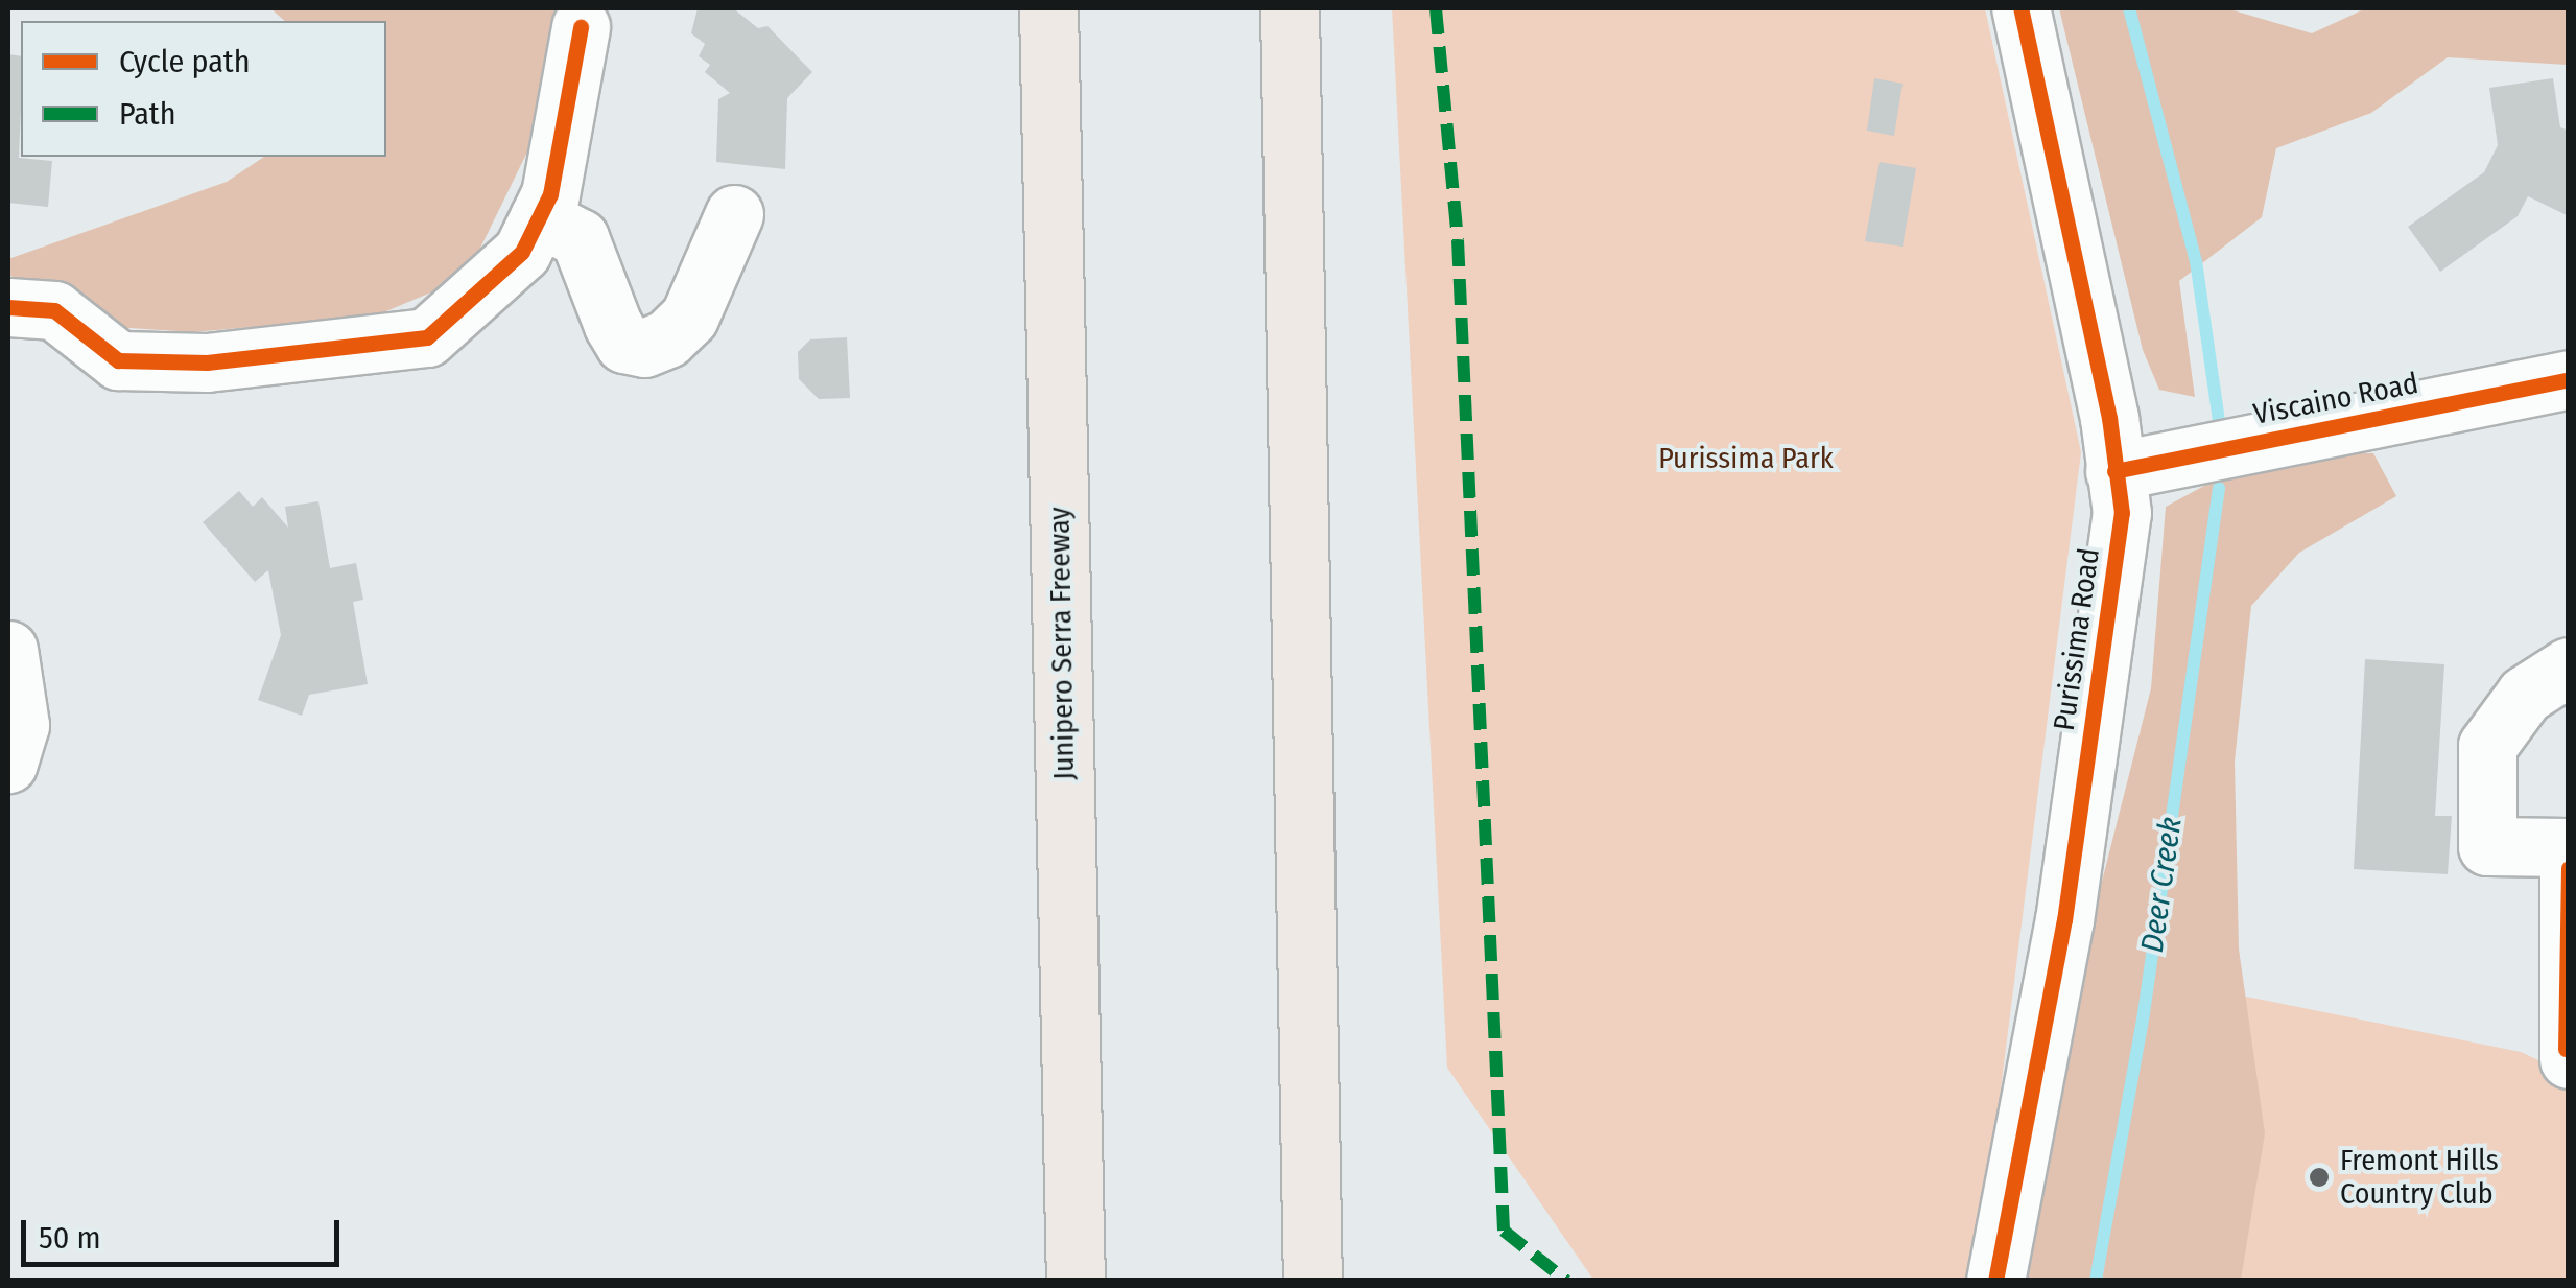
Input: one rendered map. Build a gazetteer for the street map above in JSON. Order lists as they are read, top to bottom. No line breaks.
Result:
{"streets":{"highway":["Junipero Serra Freeway"],"street":["Viscaino Road","Purissima Road"]},"crossings":[["Viscaino Road","Purissima Road"]],"water":["Deer Creek"],"parks":["Purissima Park"],"places":["Fremont Hills Country Club"],"legend":["Cycle path","Path"],"scale_bar":"50 m"}
